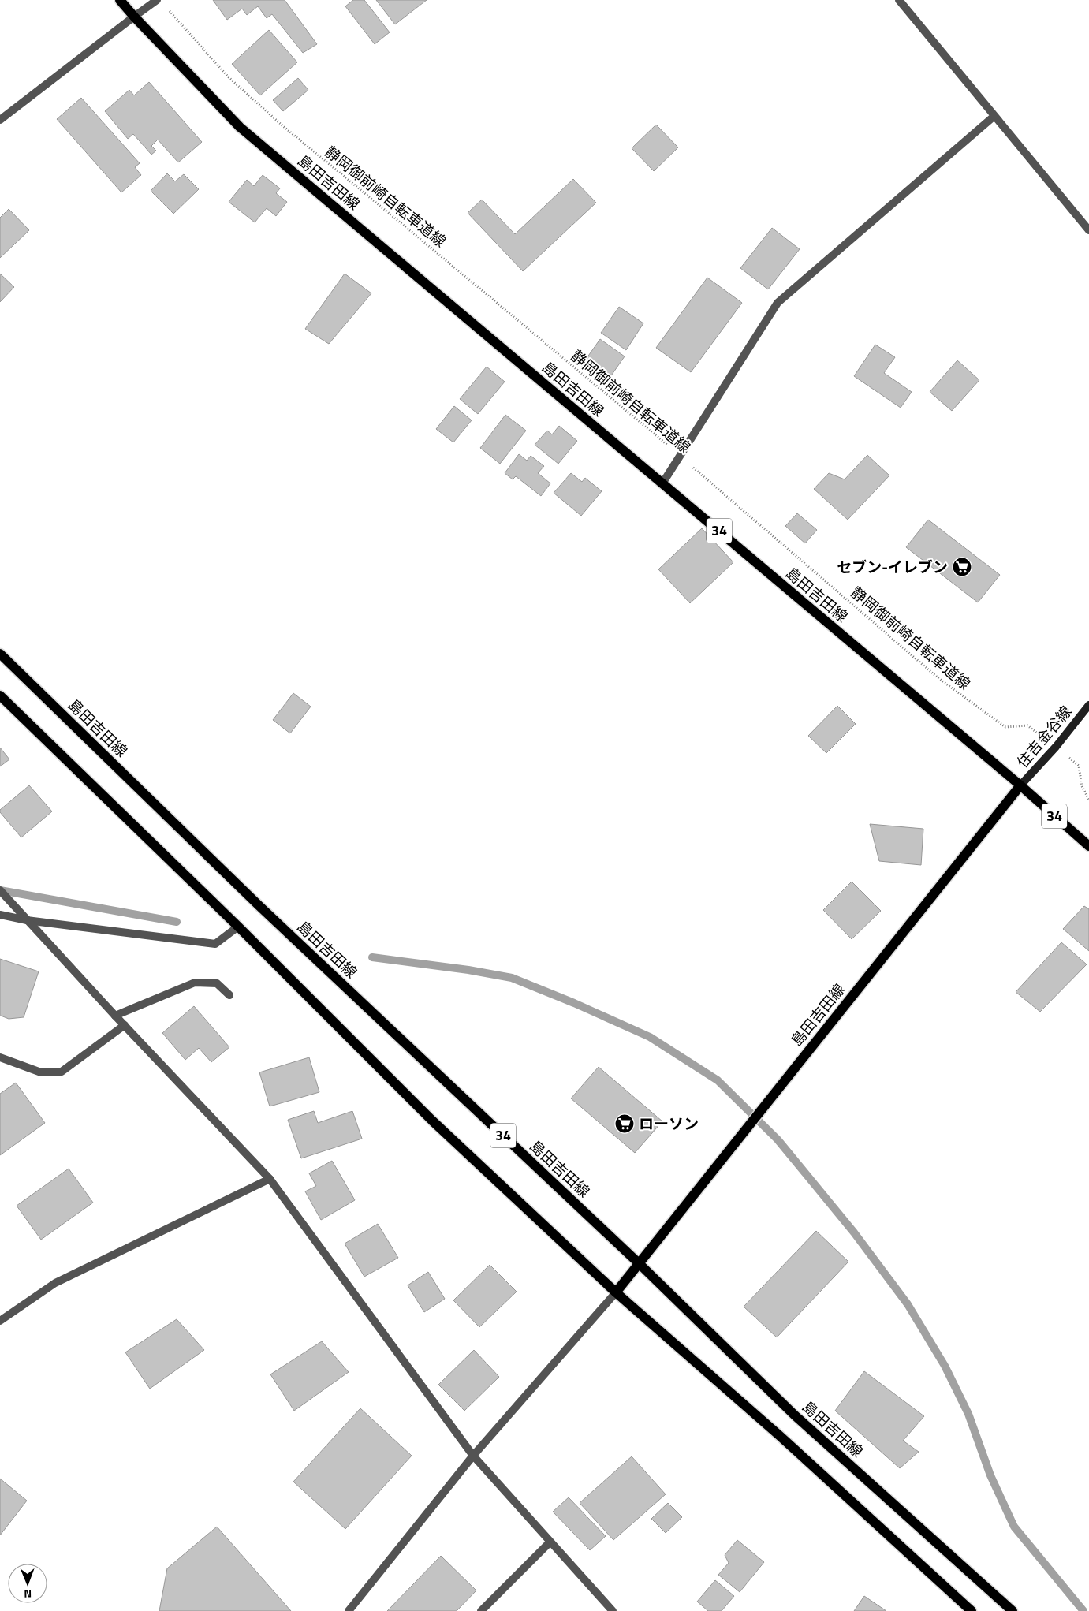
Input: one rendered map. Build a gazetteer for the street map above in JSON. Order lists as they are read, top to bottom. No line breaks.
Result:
{"streets":{"main road":["島田吉田線","34","住吉金谷線"],"path":["静岡御前崎自転車道線"]},"crossings":[["島田吉田線","34"],["島田吉田線","住吉金谷線"],["静岡御前崎自転車道線","住吉金谷線"]],"places":{"supermarket":["セブン-イレブン","ローソン"]},"north":"bottom"}
